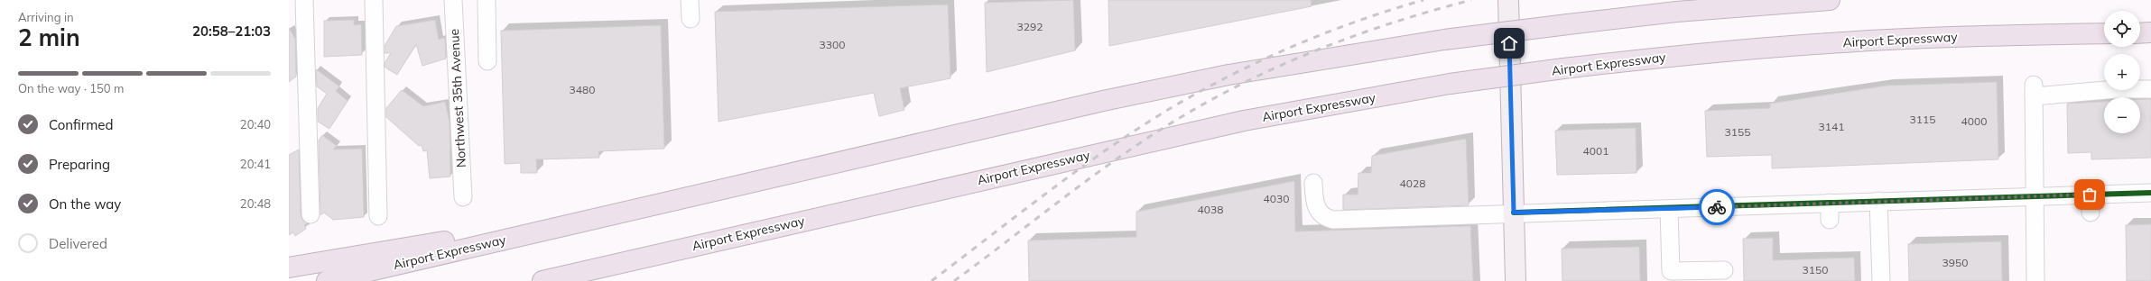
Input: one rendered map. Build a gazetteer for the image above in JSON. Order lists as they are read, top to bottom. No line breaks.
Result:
{"streets":{"highway":["Airport Expressway"],"street":["Northwest 35th Avenue"]},"house_numbers":["3292","3300","3480","3115","4000","3141","3155","4001","4028","4030","4038","3950","3150"],"page":{"heading":["2 min","Arriving in","20:58–21:03"],"map_buttons":["+","−"],"bar":"On the way · 150 m","list":[["Confirmed","20:40"],["Preparing","20:41"],["On the way","20:48"],"Delivered"]}}
